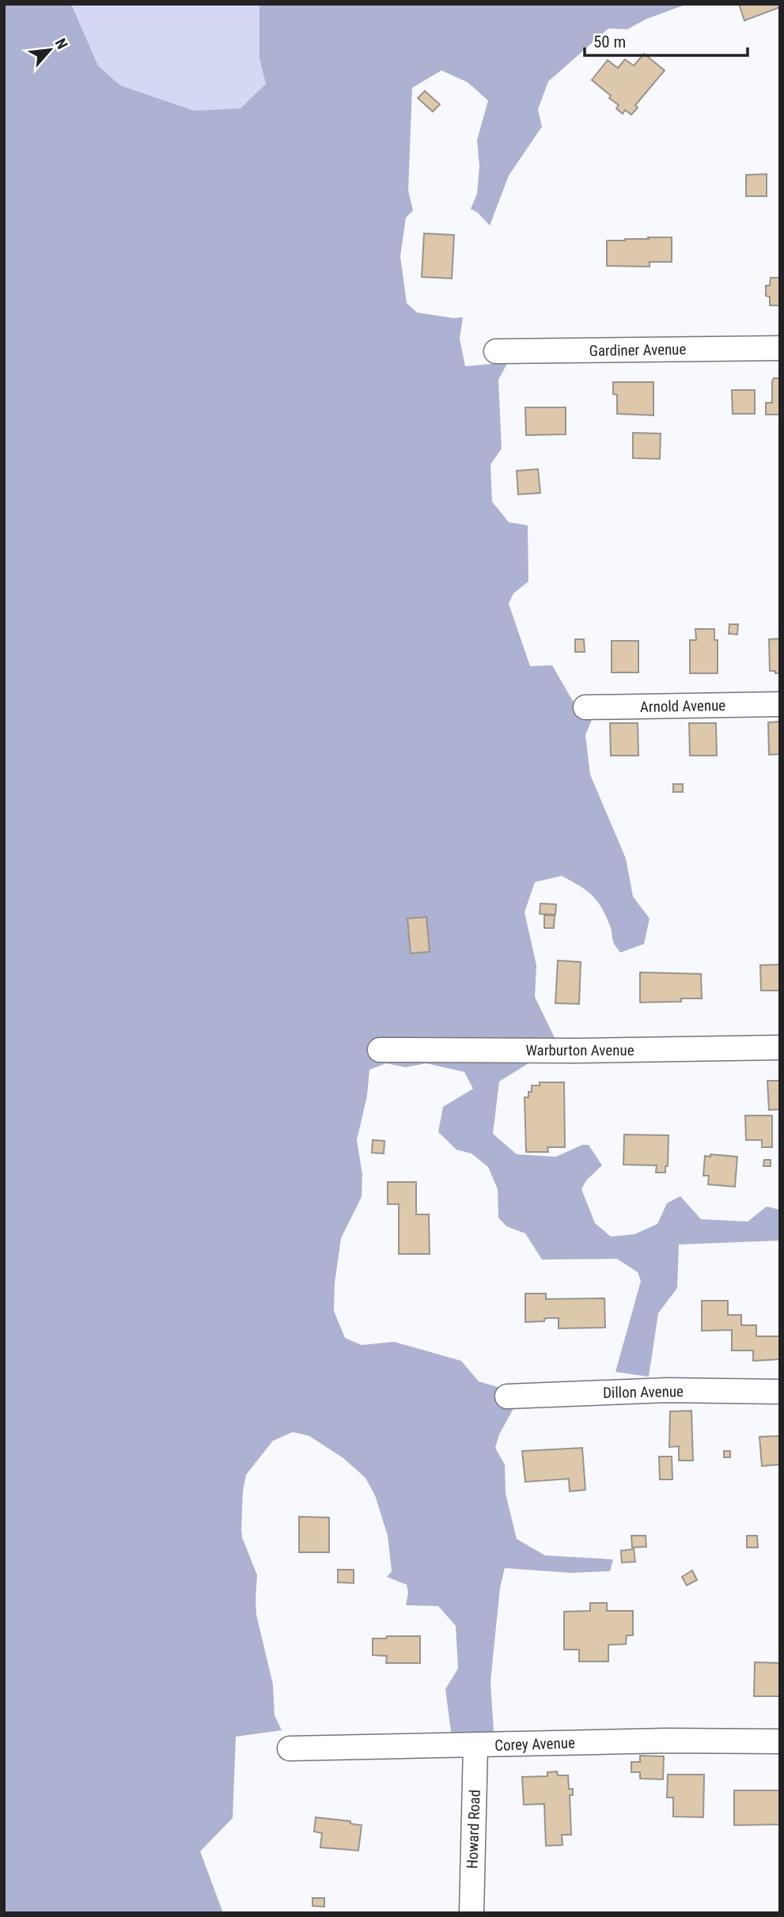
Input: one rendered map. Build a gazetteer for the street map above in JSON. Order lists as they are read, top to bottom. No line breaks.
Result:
{"streets":{"street":["Gardiner Avenue","Arnold Avenue","Warburton Avenue","Dillon Avenue","Corey Avenue","Howard Road"]},"crossings":[["Corey Avenue","Howard Road"]],"scale_bar":"50 m","north":"top right"}
